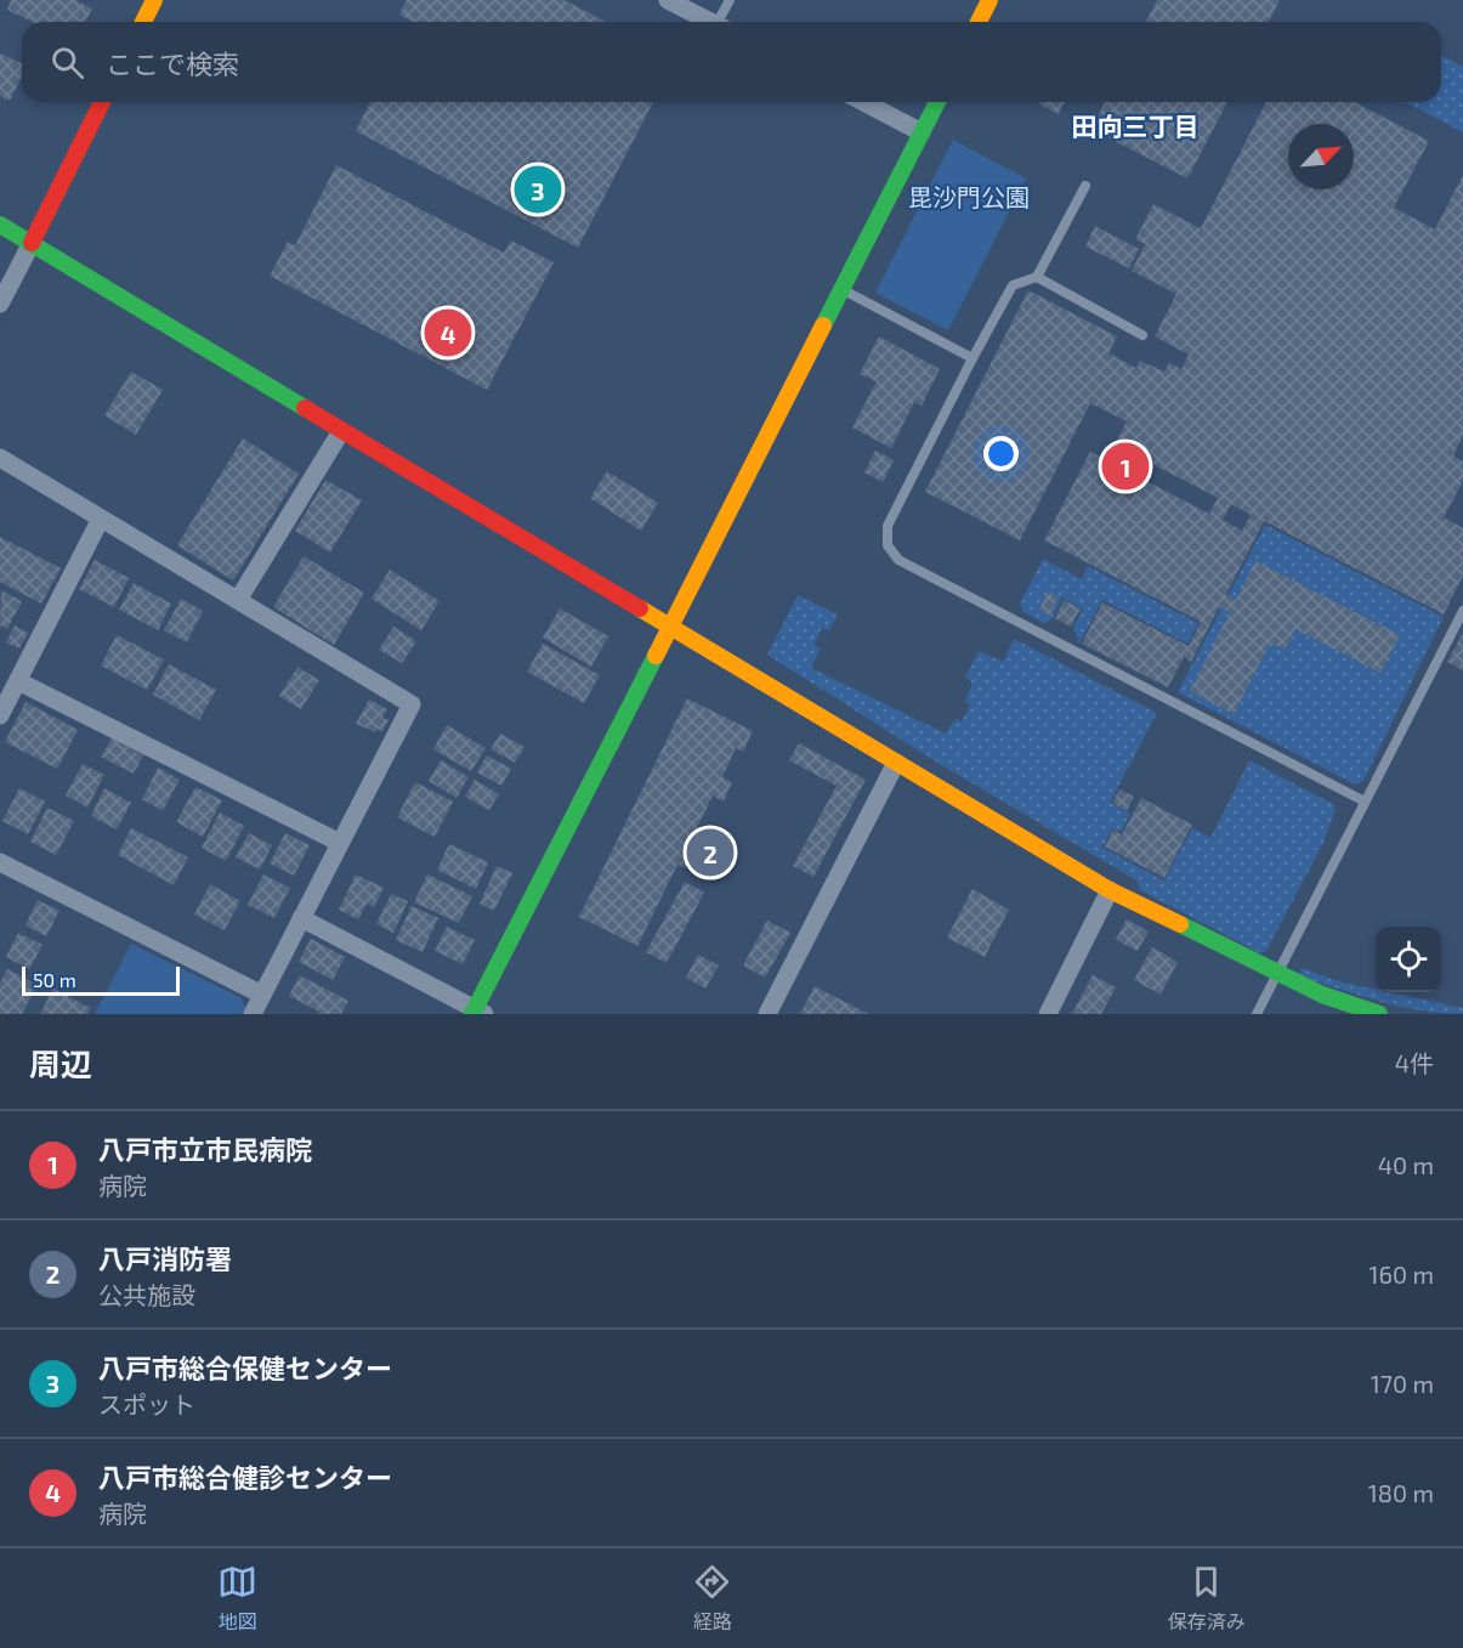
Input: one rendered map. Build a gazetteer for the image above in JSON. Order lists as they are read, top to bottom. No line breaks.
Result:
{"districts":["田向三丁目"],"parks":["毘沙門公園"],"scale_bar":"50 m","north":"top right","page":{"search":"ここで検索","pins":["3","4","1","2"],"scale":"50 m","heading":["周辺","4件"],"list":[{"mark":"1","name":"八戸市立市民病院","note":"病院","value":"40 m"},{"mark":"2","name":"八戸消防署","note":"公共施設","value":"160 m"},{"mark":"3","name":"八戸市総合保健センター","note":"スポット","value":"170 m"},{"mark":"4","name":"八戸市総合健診センター","note":"病院","value":"180 m"}],"nav":["地図","経路","保存済み"]}}
